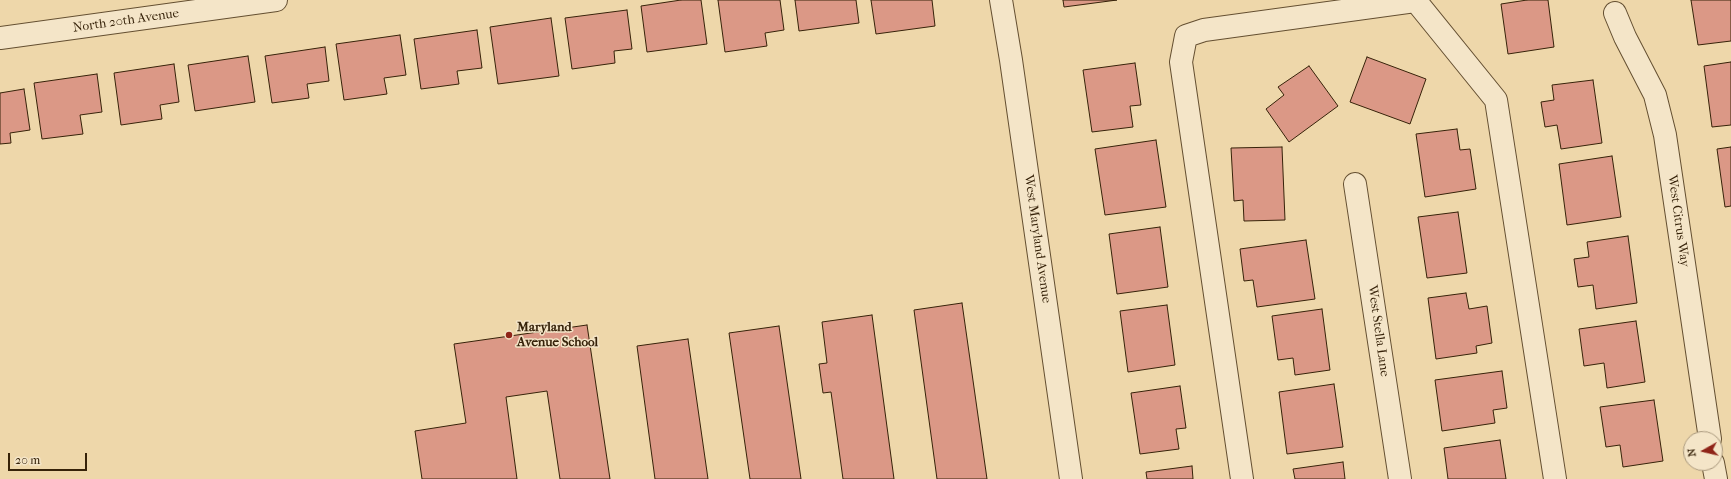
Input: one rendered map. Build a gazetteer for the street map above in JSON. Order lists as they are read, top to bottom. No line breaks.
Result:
{"streets":{"street":["North 20th Avenue","West Citrus Way","West Maryland Avenue","West Stella Lane"]},"places":["Maryland Avenue School"],"scale_bar":"20 m","north":"left"}
